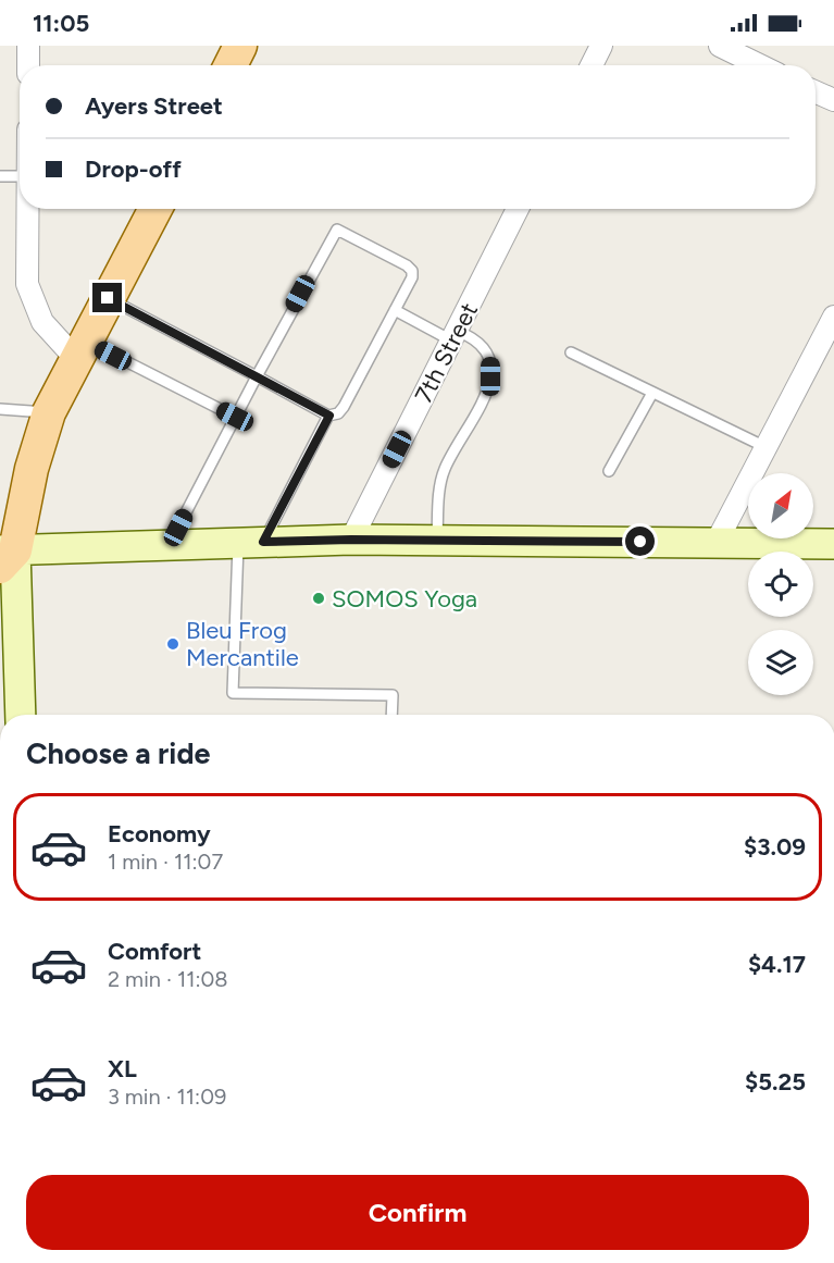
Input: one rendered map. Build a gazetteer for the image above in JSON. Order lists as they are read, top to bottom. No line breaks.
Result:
{"streets":{"street":["7th Street"]},"places":["SOMOS Yoga","Bleu Frog Mercantile"],"north":"top right","page":{"status":"11:05","banner":["Ayers Street","Drop-off"],"heading":"Choose a ride","list":[{"name":"Economy","note":"1 min · 11:07","value":"$3.09"},{"name":"Comfort","note":"2 min · 11:08","value":"$4.17"},{"name":"XL","note":"3 min · 11:09","value":"$5.25"}],"buttons":"Confirm"}}
